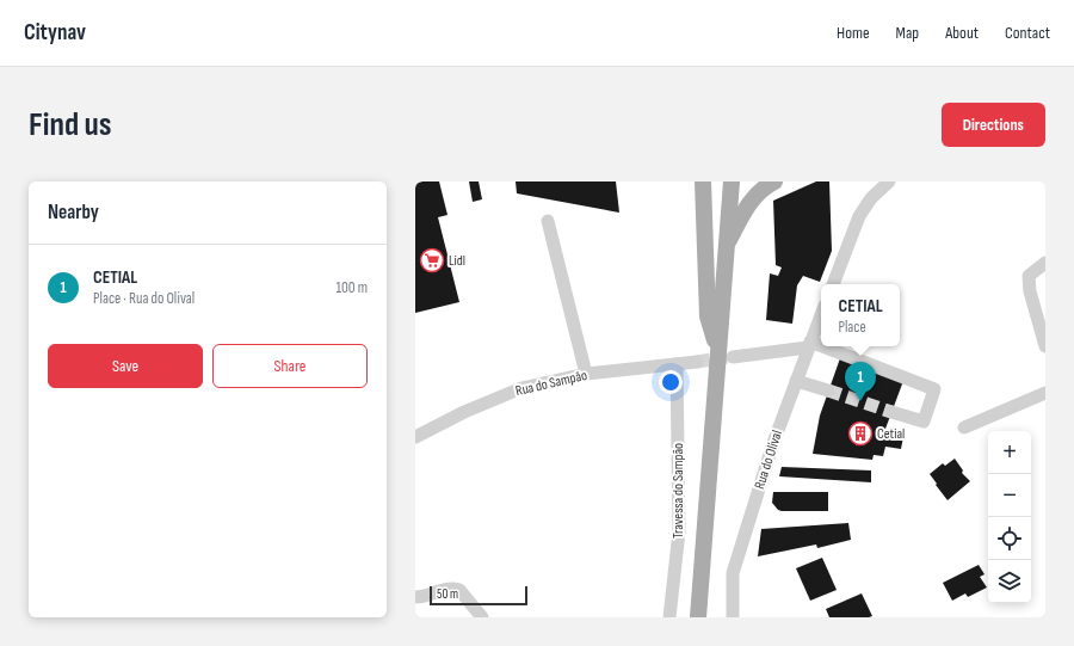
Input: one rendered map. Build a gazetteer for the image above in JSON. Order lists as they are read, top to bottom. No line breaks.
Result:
{"streets":{"street":["Rua do Sampão","Rua do Olival","Travessa do Sampão"]},"crossings":[["Rua do Sampão","Travessa do Sampão"]],"places":{"supermarket":["Lidl"],"building":["Cetial"]},"scale_bar":"50 m","page":{"header":"Citynav","nav":["Home","Map","About","Contact"],"buttons":["Directions",["Save","Share"]],"title":"Find us","heading":"Nearby","list":[{"mark":"1","name":"CETIAL","note":"Place · Rua do Olival","value":"100 m"}],"popup":["CETIAL","Place"],"pins":"1","map_buttons":["+","−"],"scale":"50 m"}}
